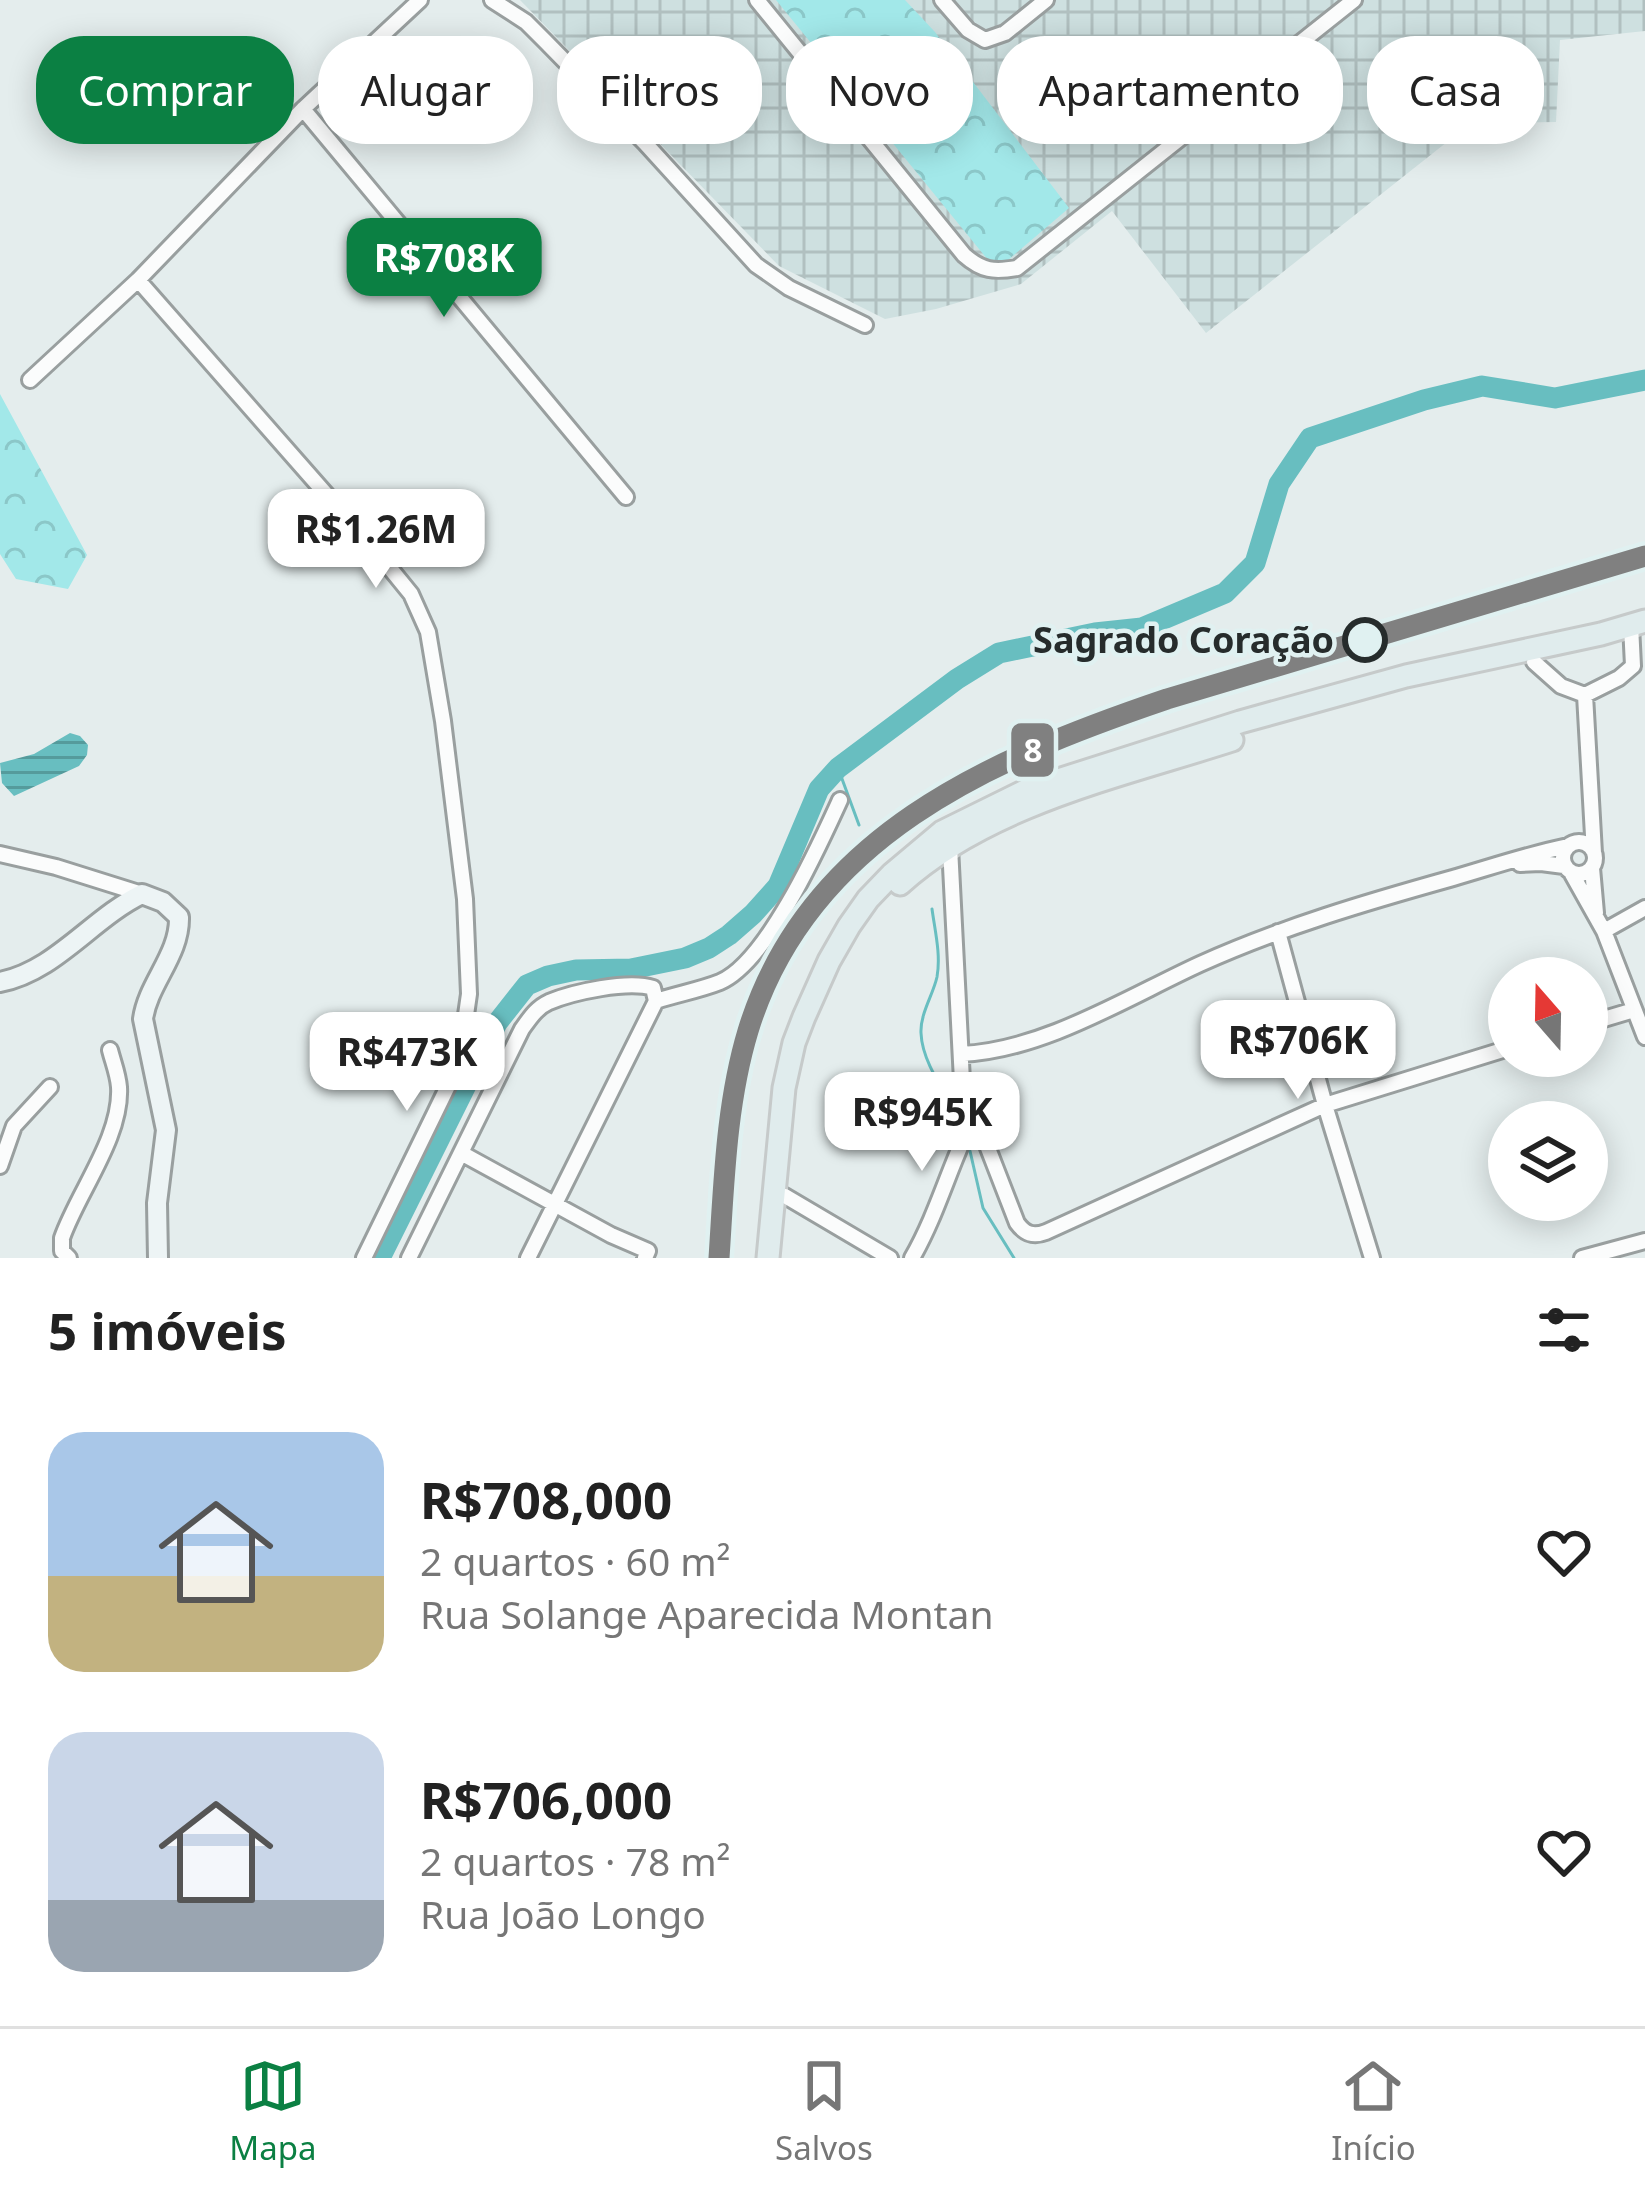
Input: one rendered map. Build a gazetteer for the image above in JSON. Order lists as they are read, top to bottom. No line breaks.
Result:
{"places":["Sagrado Coração"],"lines":["transit line 8"],"north":"top","page":{"chip":["Comprar","Alugar","Filtros","Novo","Apartamento","Casa"],"price":["R$708K","R$1.26M","R$706K","R$473K","R$945K"],"heading":"5 imóveis","list":[{"name":"R$708,000","note":"2 quartos · 60 m² · Rua Solange Aparecida Montan"},{"name":"R$706,000","note":"2 quartos · 78 m² · Rua João Longo"}],"tabs":["Mapa","Salvos","Início"]}}
